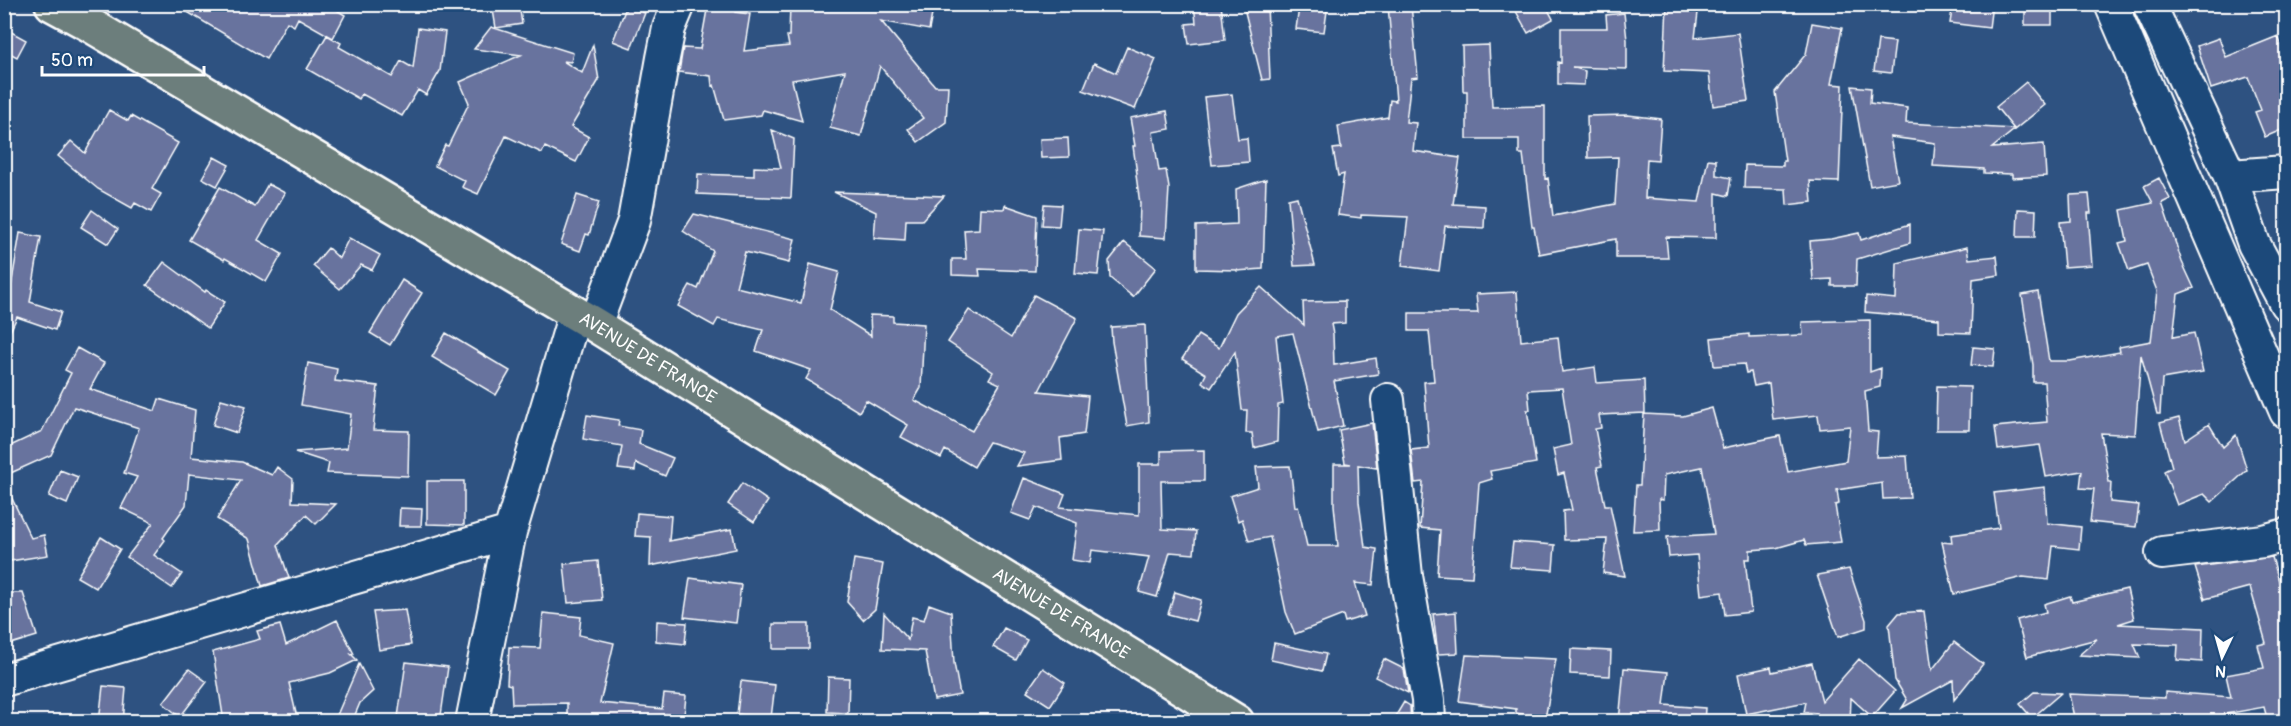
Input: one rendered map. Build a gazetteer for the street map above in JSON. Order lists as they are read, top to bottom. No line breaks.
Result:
{"streets":{"main road":["AVENUE DE FRANCE"]},"scale_bar":"50 m","north":"bottom"}
